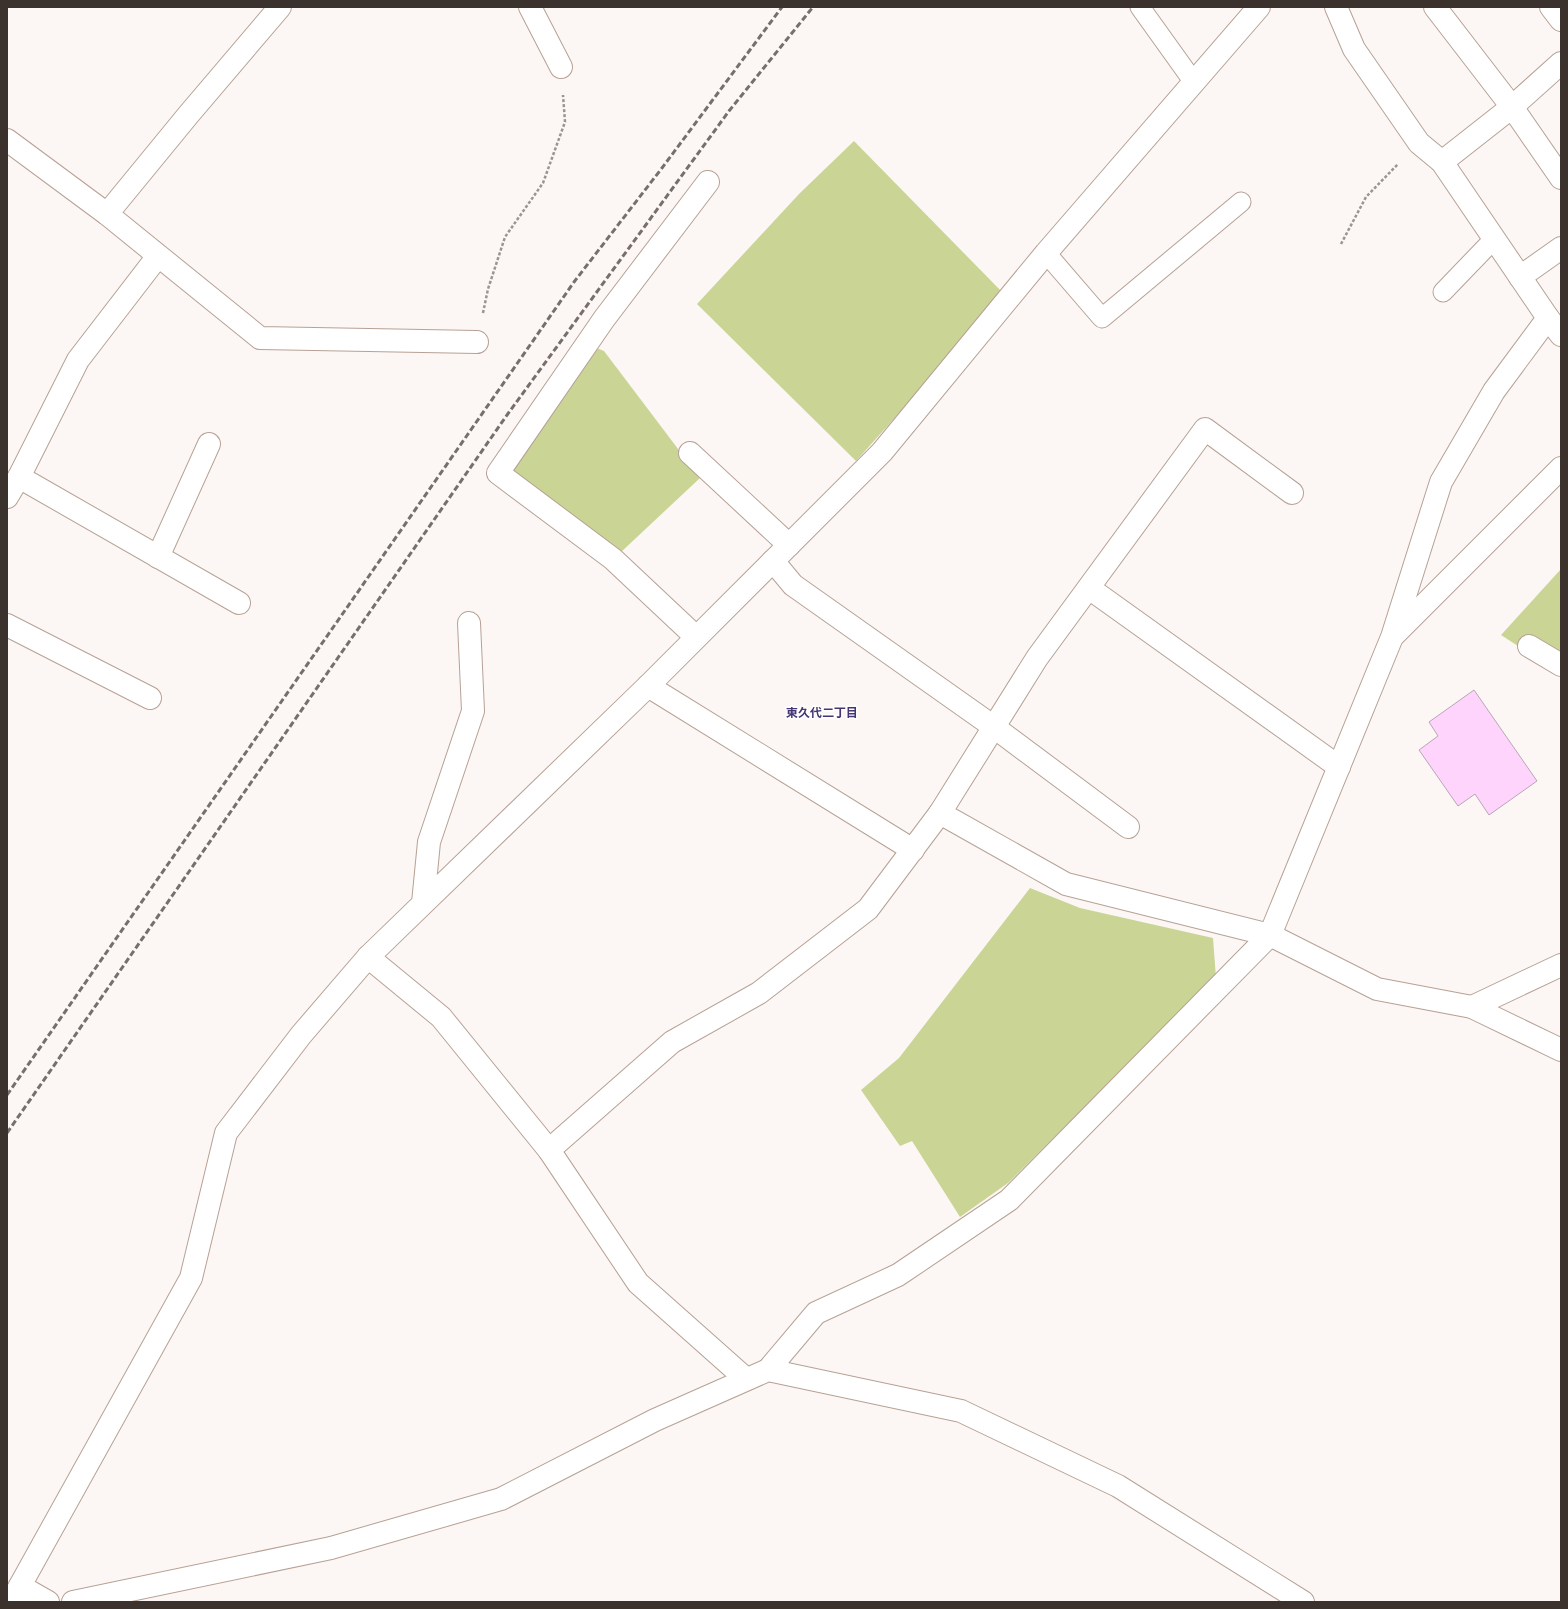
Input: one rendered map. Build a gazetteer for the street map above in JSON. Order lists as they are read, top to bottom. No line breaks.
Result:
{"districts":["東久代二丁目"]}
